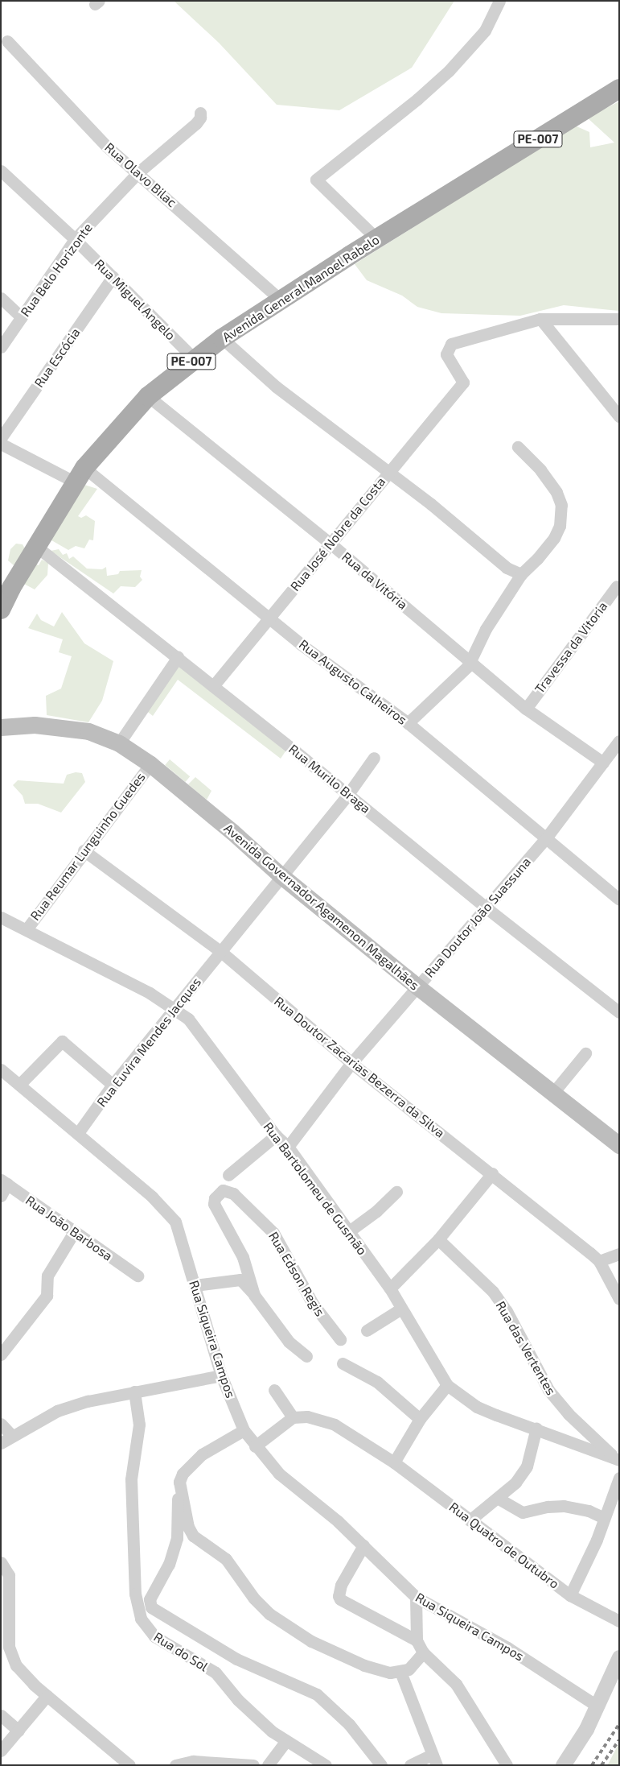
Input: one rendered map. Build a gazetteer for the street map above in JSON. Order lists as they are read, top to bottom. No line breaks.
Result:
{"streets":{"main road":["PE-007","Avenida General Manoel Rabelo","Avenida Governador Agamenon Magalhães"],"street":["Rua Olavo Bilac","Rua Belo Horizonte","Rua Miguel Angelo","Rua Escócia","Rua José Nobre da Costa","Rua da Vitória","Travessa da Vitoria","Rua Augusto Calheiros","Rua Murilo Braga","Rua Reumar Lunguinho Guedes","Rua Doutor João Suassuna","Rua Euvira Mendes Jacques","Rua Doutor Zacarias Bezerra da Silva","Rua Bartolomeu de Gusmão","Rua João Barbosa","Rua Edson Regis","Rua Siqueira Campos","Rua das Vertentes","Rua Quatro de Outubro","Rua do Sol"]},"crossings":[["Rua Olavo Bilac","Rua Belo Horizonte"],["Rua Olavo Bilac","Avenida General Manoel Rabelo"],["Rua Belo Horizonte","Rua Miguel Angelo"],["Avenida General Manoel Rabelo","Rua Miguel Angelo"],["Avenida General Manoel Rabelo","Rua da Vitória"],["Avenida General Manoel Rabelo","Rua Augusto Calheiros"],["Avenida General Manoel Rabelo","Rua Murilo Braga"],["Rua Miguel Angelo","Rua Escócia"],["Rua José Nobre da Costa","Rua da Vitória"],["Rua José Nobre da Costa","Rua Augusto Calheiros"],["Rua José Nobre da Costa","Rua Murilo Braga"],["Rua da Vitória","Travessa da Vitoria"],["Rua da Vitória","Rua Doutor João Suassuna"],["Rua Augusto Calheiros","Rua Doutor João Suassuna"],["Rua Murilo Braga","Rua Doutor João Suassuna"],["Rua Murilo Braga","Rua Euvira Mendes Jacques"],["Rua Reumar Lunguinho Guedes","Avenida Governador Agamenon Magalhães"],["Rua Reumar Lunguinho Guedes","Rua Doutor Zacarias Bezerra da Silva"],["Rua Reumar Lunguinho Guedes","Rua Bartolomeu de Gusmão"],["Avenida Governador Agamenon Magalhães","Rua Doutor João Suassuna"],["Avenida Governador Agamenon Magalhães","Rua Euvira Mendes Jacques"],["Rua Doutor João Suassuna","Rua Doutor Zacarias Bezerra da Silva"],["Rua Doutor João Suassuna","Rua Bartolomeu de Gusmão"],["Rua Euvira Mendes Jacques","Rua Doutor Zacarias Bezerra da Silva"],["Rua Euvira Mendes Jacques","Rua Bartolomeu de Gusmão"],["Rua Euvira Mendes Jacques","Rua Siqueira Campos"],["Rua Bartolomeu de Gusmão","Rua das Vertentes"]]}
